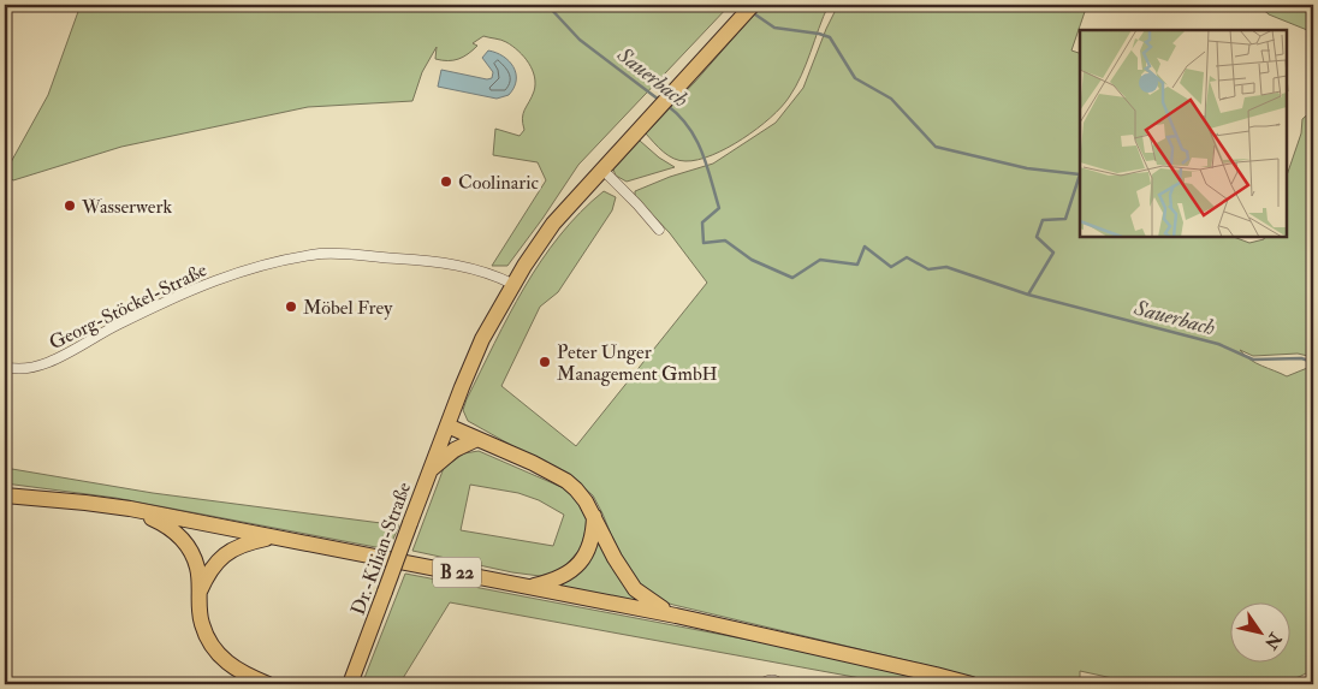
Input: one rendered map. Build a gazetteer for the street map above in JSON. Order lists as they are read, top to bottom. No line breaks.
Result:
{"streets":{"main road":["Dr.-Kilian-Straße","B 22"],"street":["Georg-Stöckel-Straße"]},"crossings":[["Georg-Stöckel-Straße","Dr.-Kilian-Straße"]],"water":["Sauerbach"],"places":["Coolinaric","Wasserwerk","Möbel Frey","Peter Unger Management GmbH"],"north":"bottom right"}
